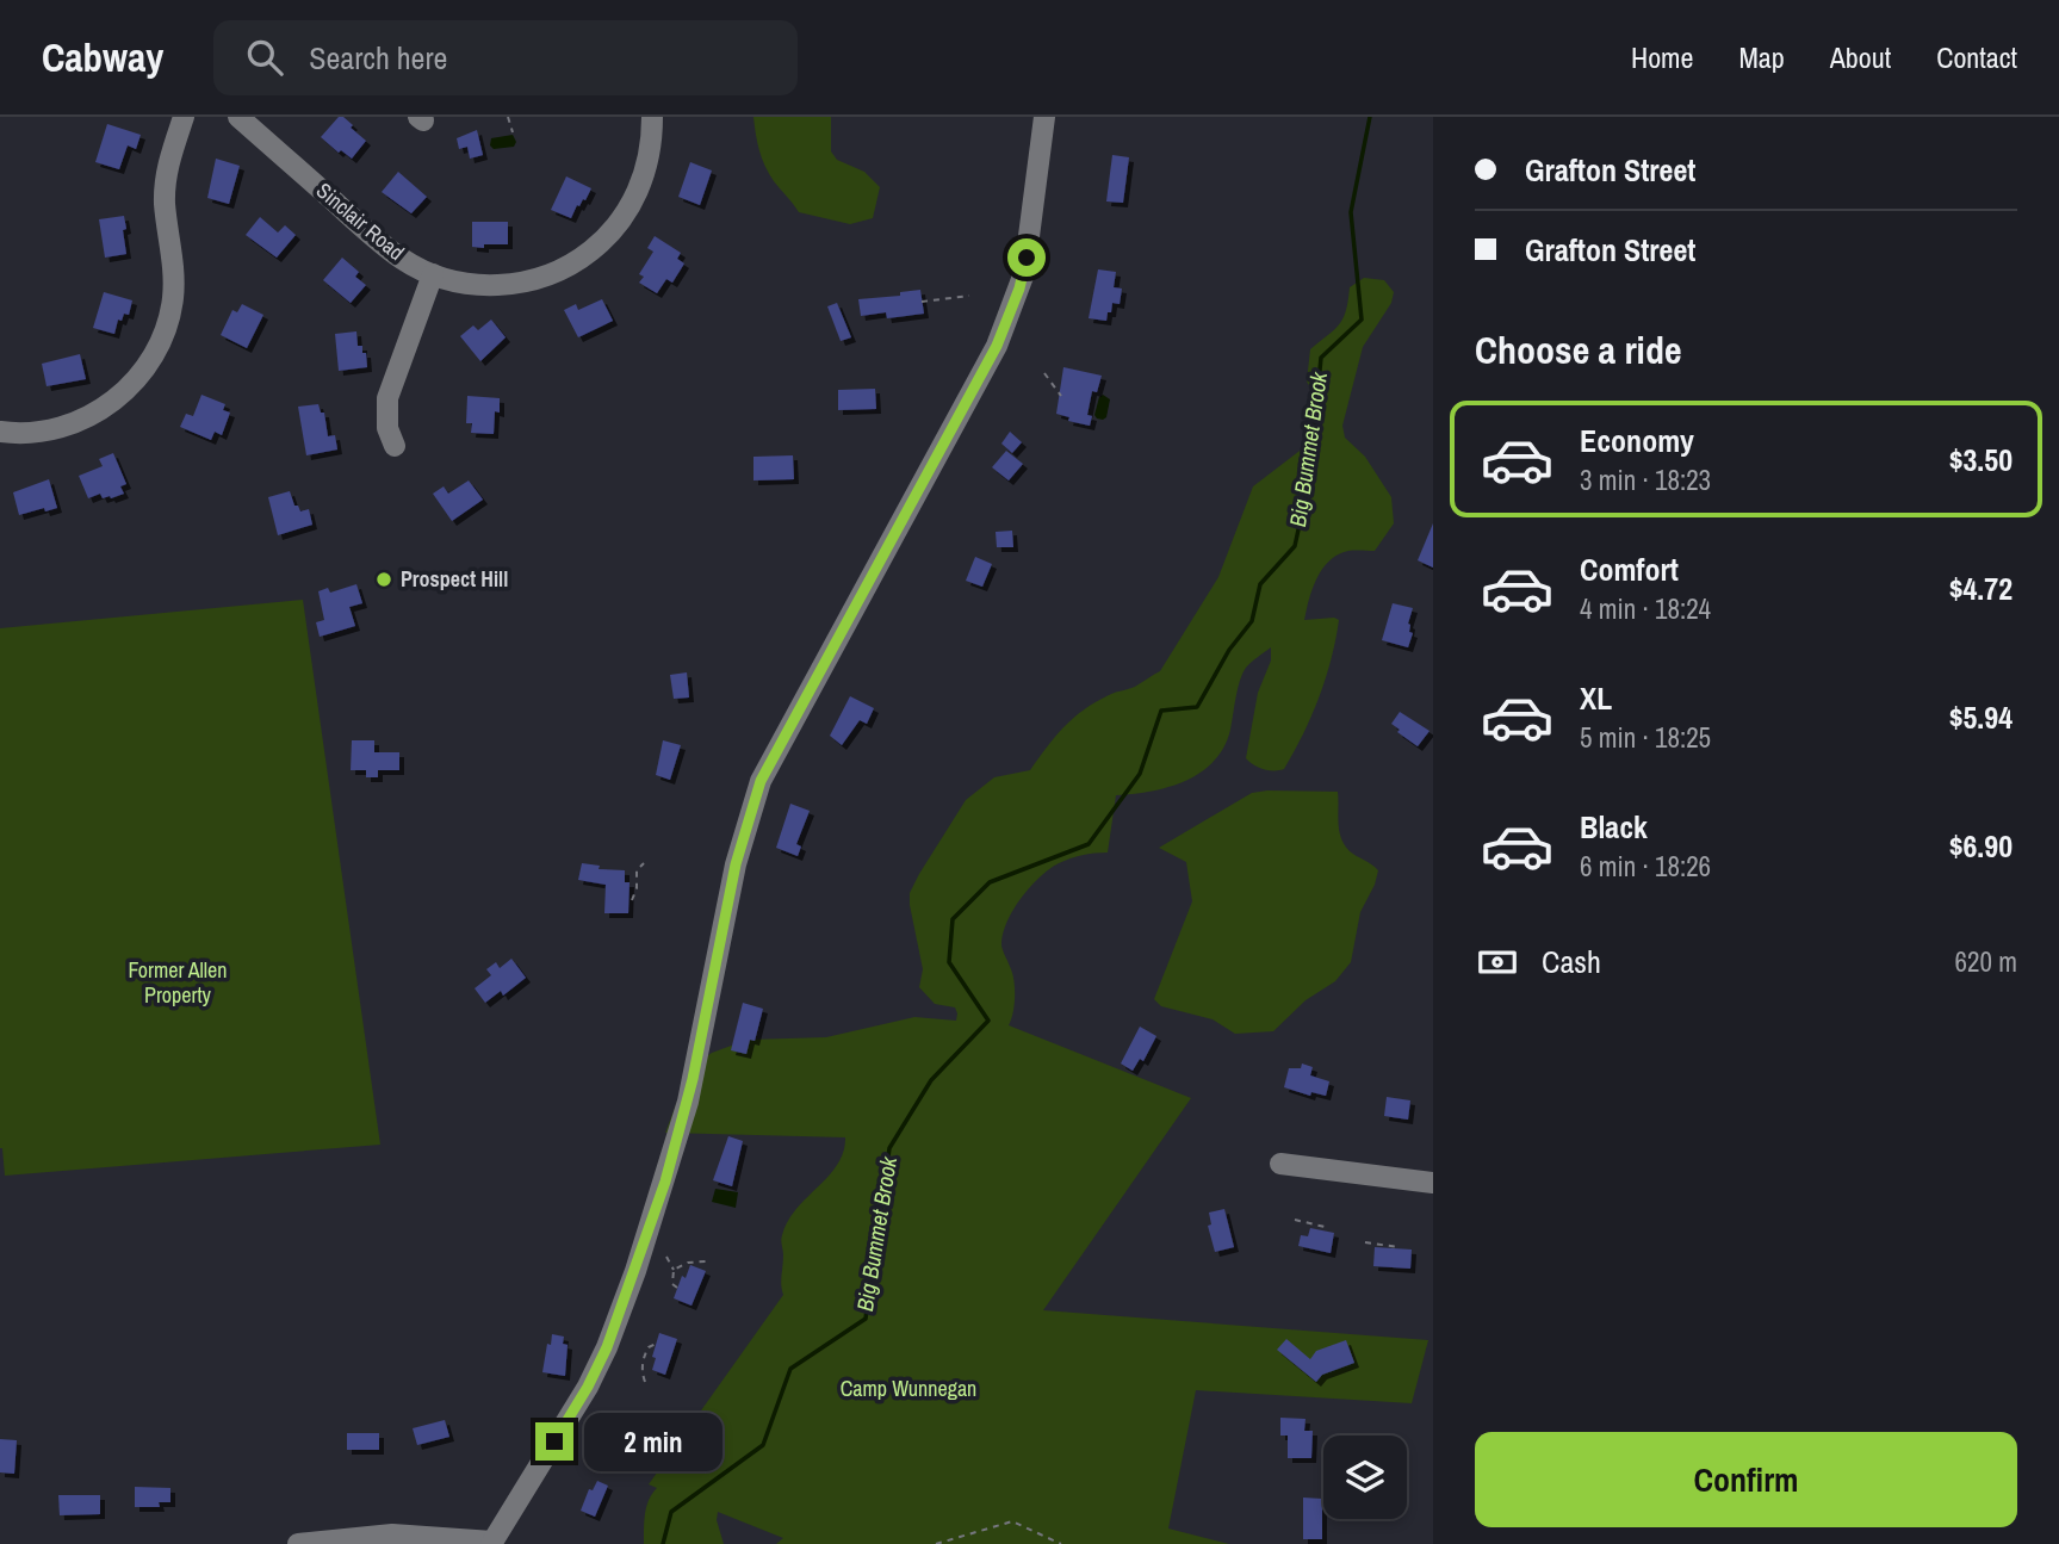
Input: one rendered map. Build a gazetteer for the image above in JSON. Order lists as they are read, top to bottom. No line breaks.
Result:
{"streets":{"street":["Sinclair Road"]},"water":["Big Bummet Brook"],"parks":["Former Allen Property","Camp Wunnegan"],"places":["Prospect Hill"],"page":{"header":"Cabway","search":"Search here","nav":["Home","Map","About","Contact"],"banner":["Grafton Street","Grafton Street"],"heading":"Choose a ride","list":[{"name":"Economy","note":"3 min · 18:23","value":"$3.50"},{"name":"Comfort","note":"4 min · 18:24","value":"$4.72"},{"name":"XL","note":"5 min · 18:25","value":"$5.94"},{"name":"Black","note":"6 min · 18:26","value":"$6.90"}],"pay":["Cash","620 m"],"bubble":"2 min","buttons":"Confirm"}}
